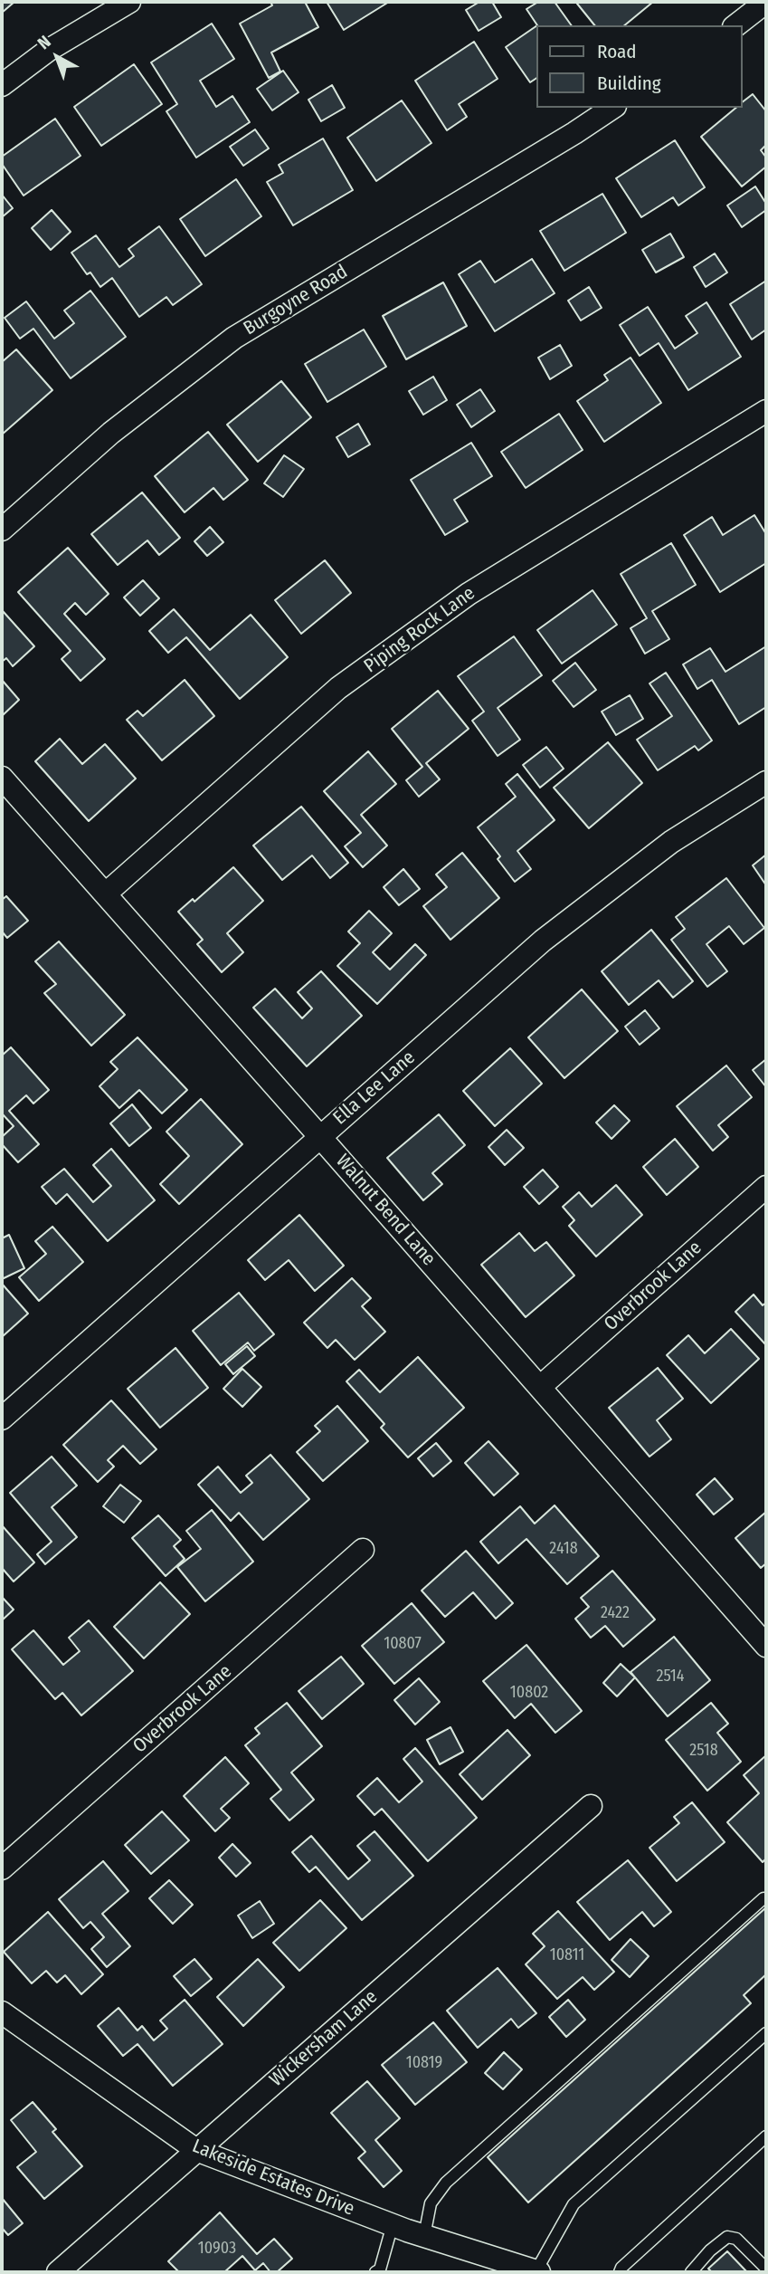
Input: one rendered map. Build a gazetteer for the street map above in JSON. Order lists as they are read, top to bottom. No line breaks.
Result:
{"streets":{"street":["Burgoyne Road","Piping Rock Lane","Ella Lee Lane","Walnut Bend Lane","Overbrook Lane","Wickersham Lane","Lakeside Estates Drive"]},"crossings":[["Piping Rock Lane","Walnut Bend Lane"],["Ella Lee Lane","Walnut Bend Lane"],["Walnut Bend Lane","Overbrook Lane"],["Wickersham Lane","Lakeside Estates Drive"]],"house_numbers":["2418","2422","10807","2514","10802","2518","10811","10819","10903"],"legend":["Road","Building"],"north":"top left"}
